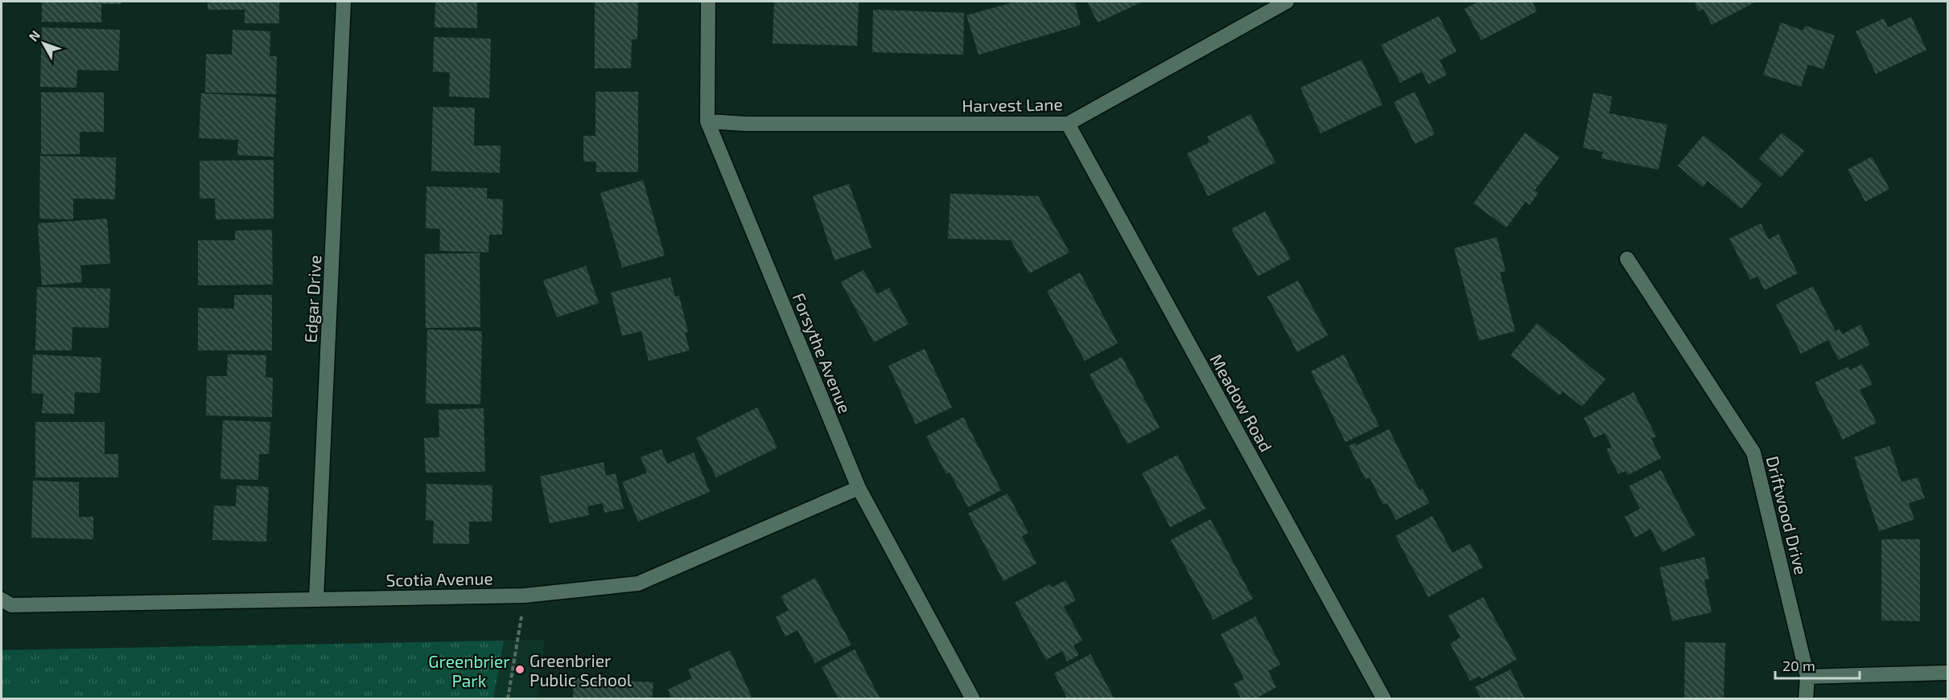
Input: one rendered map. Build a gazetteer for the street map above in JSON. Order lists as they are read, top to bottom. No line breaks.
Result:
{"streets":{"street":["Harvest Lane","Edgar Drive","Forsythe Avenue","Meadow Road","Driftwood Drive","Scotia Avenue"]},"crossings":[["Harvest Lane","Forsythe Avenue"],["Harvest Lane","Meadow Road"],["Edgar Drive","Scotia Avenue"],["Forsythe Avenue","Scotia Avenue"]],"parks":["Greenbrier Park"],"places":["Greenbrier Public School"],"scale_bar":"20 m","north":"top left"}
